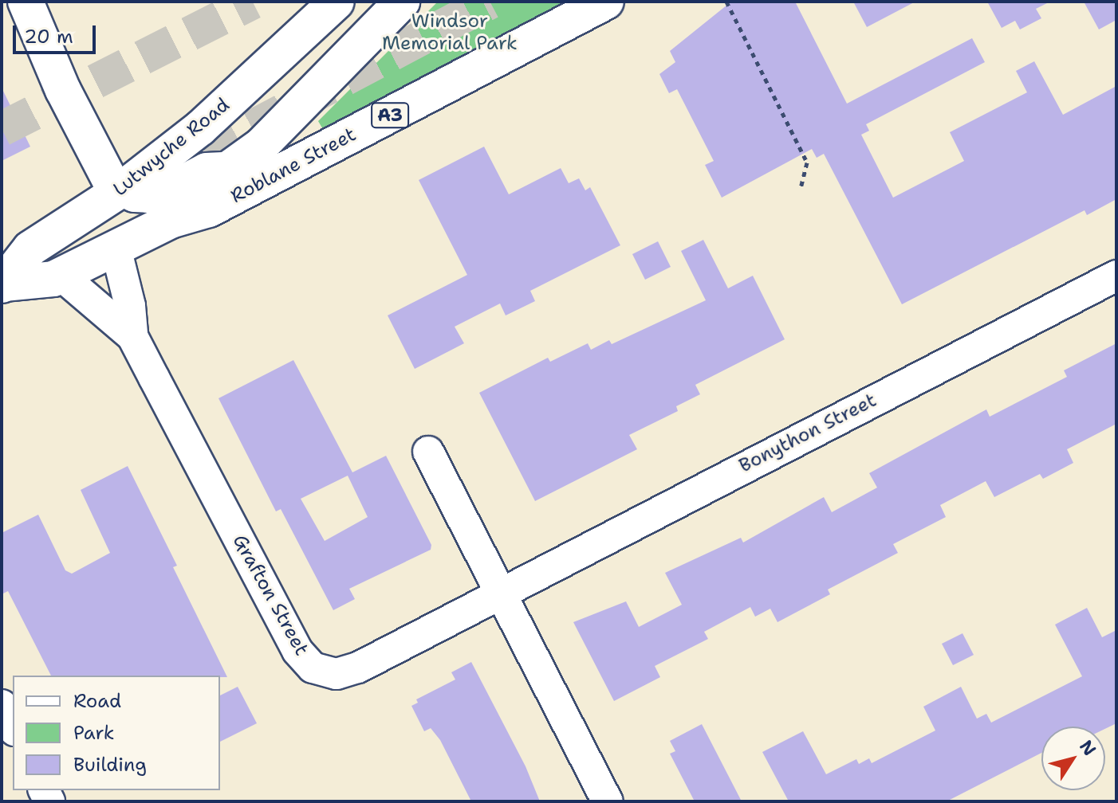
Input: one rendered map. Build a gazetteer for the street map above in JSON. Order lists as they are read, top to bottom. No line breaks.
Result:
{"streets":{"main road":["A3","Lutwyche Road","Roblane Street"],"street":["Bonython Street","Grafton Street"]},"crossings":[["A3","Roblane Street"],["Lutwyche Road","Roblane Street"],["Roblane Street","Grafton Street"],["Bonython Street","Grafton Street"]],"parks":["Windsor Memorial Park"],"legend":["Road","Park","Building"],"scale_bar":"20 m","north":"top right"}
